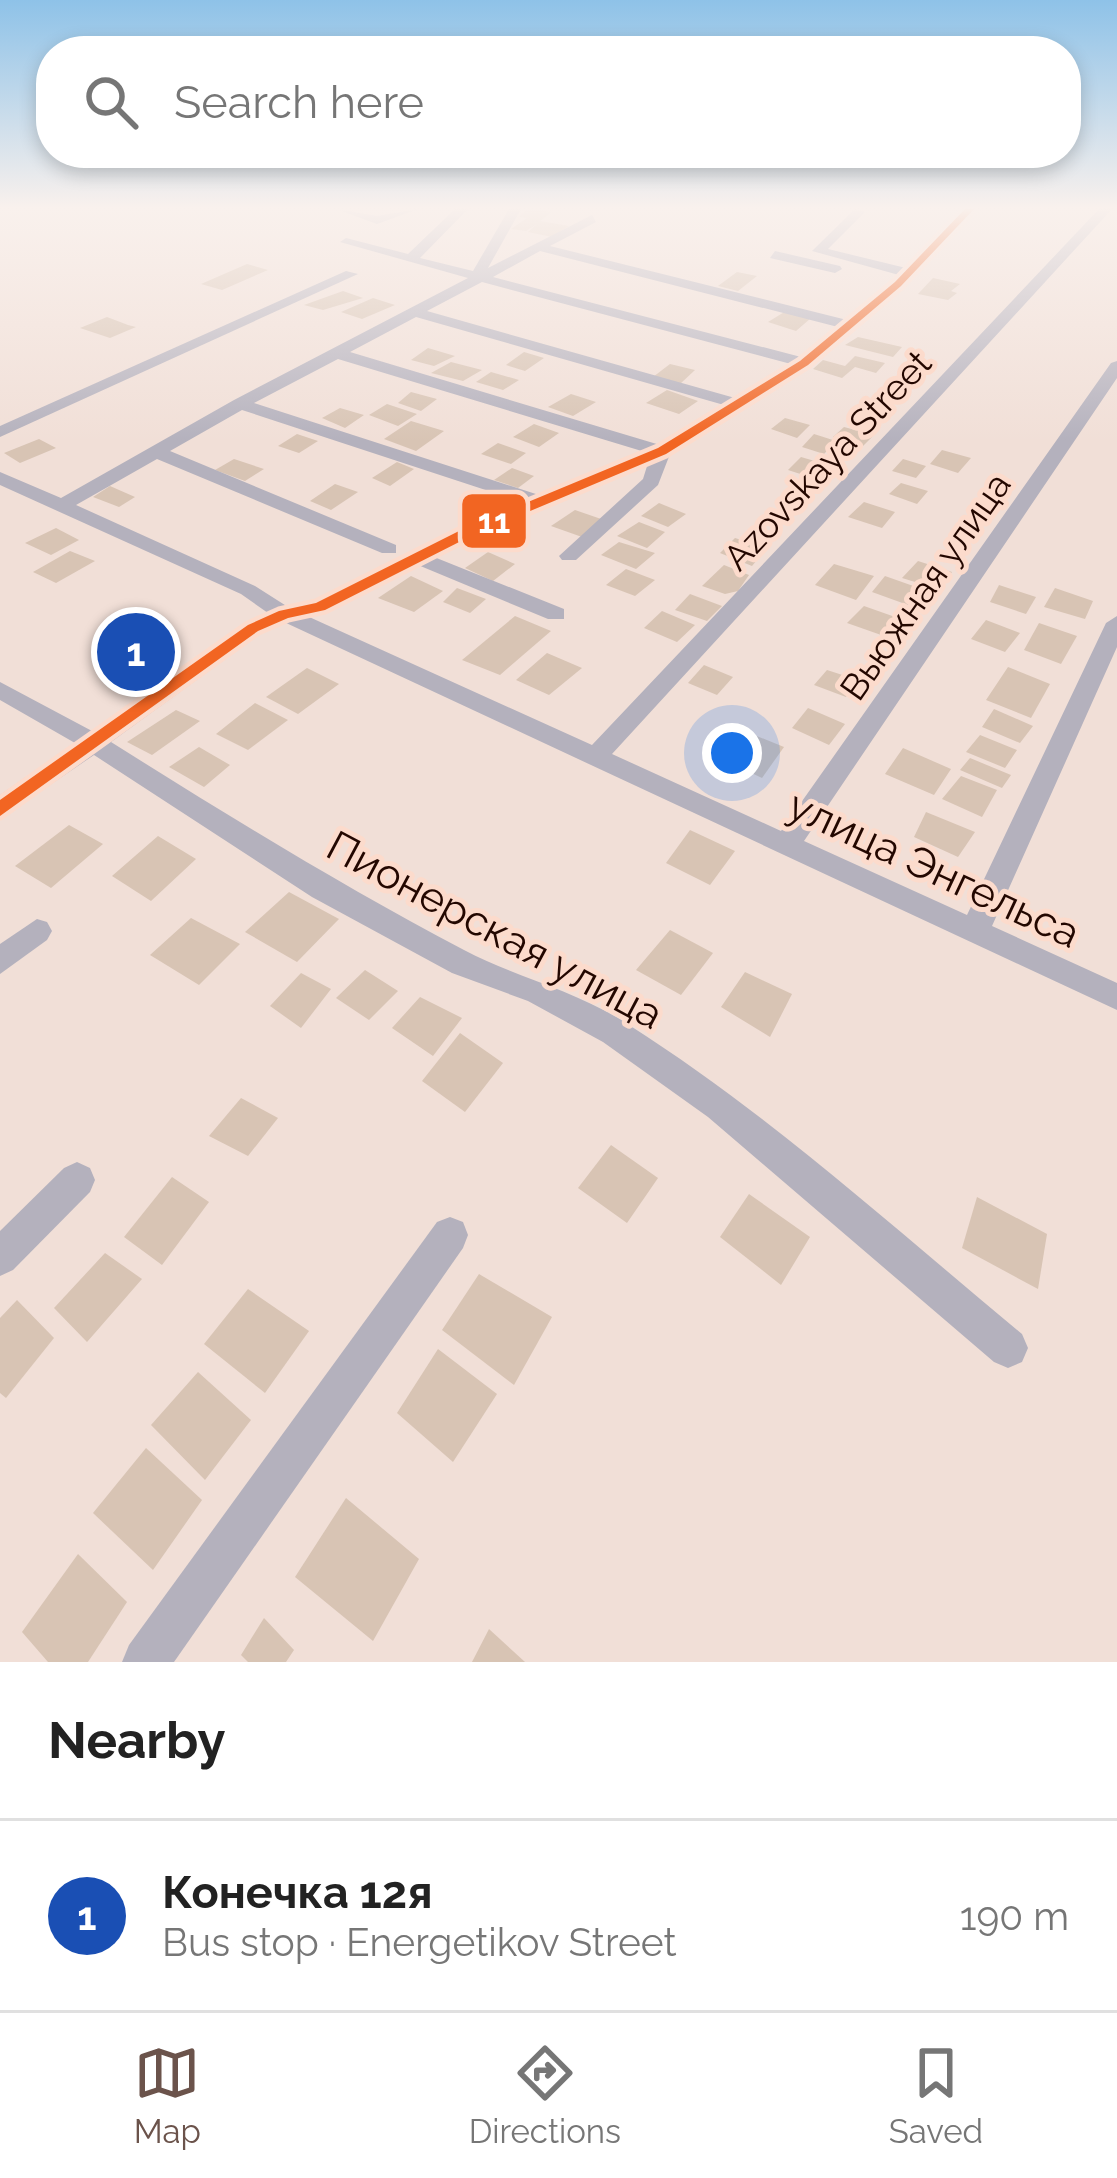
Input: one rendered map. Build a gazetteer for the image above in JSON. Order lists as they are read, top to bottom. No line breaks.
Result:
{"streets":{"street":["Azovskaya Street","Вьюжная улица","улица Энгельса","Пионерская улица"]},"crossings":[["Azovskaya Street","улица Энгельса"],["Вьюжная улица","улица Энгельса"]],"lines":["transit line 11"],"page":{"search":"Search here","pins":"1","heading":"Nearby","list":[{"mark":"1","name":"Конечка 12я","note":"Bus stop · Energetikov Street","value":"190 m"}],"nav":["Map","Directions","Saved"]}}
